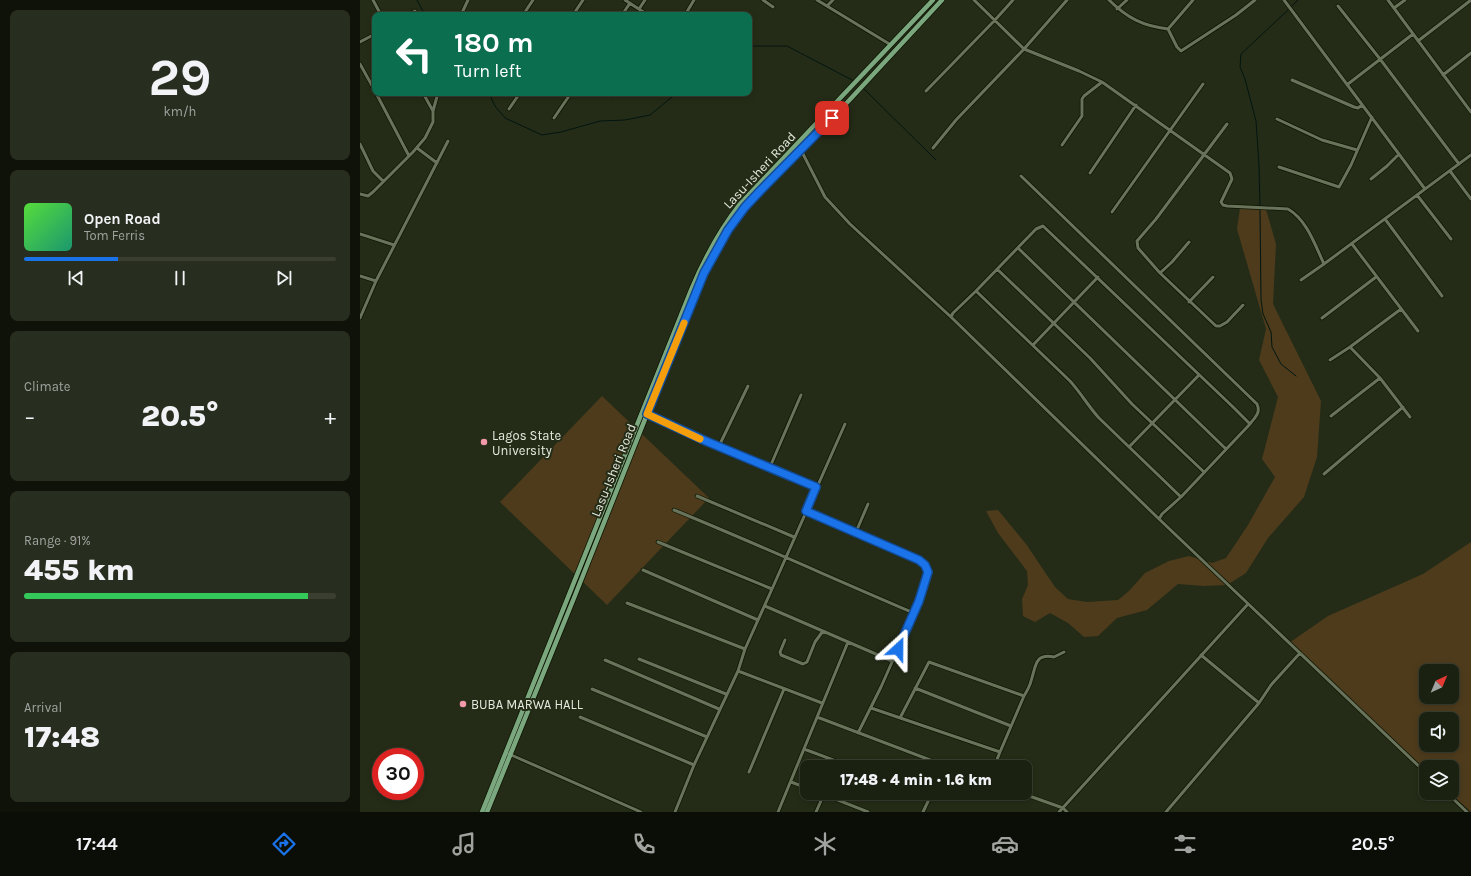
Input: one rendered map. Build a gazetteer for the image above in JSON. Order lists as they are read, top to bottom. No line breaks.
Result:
{"streets":{"main road":["Lasu-Isheri Road"]},"places":["Lagos State University","BUBA MARWA HALL"],"north":"top right","page":{"tile":[["29","km/h"],"Climate",["Range · 91%","455 km"],["Arrival","17:48"]],"turn":["180 m","Turn left"],"song":["Open Road","Tom Ferris"],"heat":["−","20.5°","+"],"limit":"30","trip":"17:48 · 4 min · 1.6 km","tabs":["17:44","20.5°"]}}
